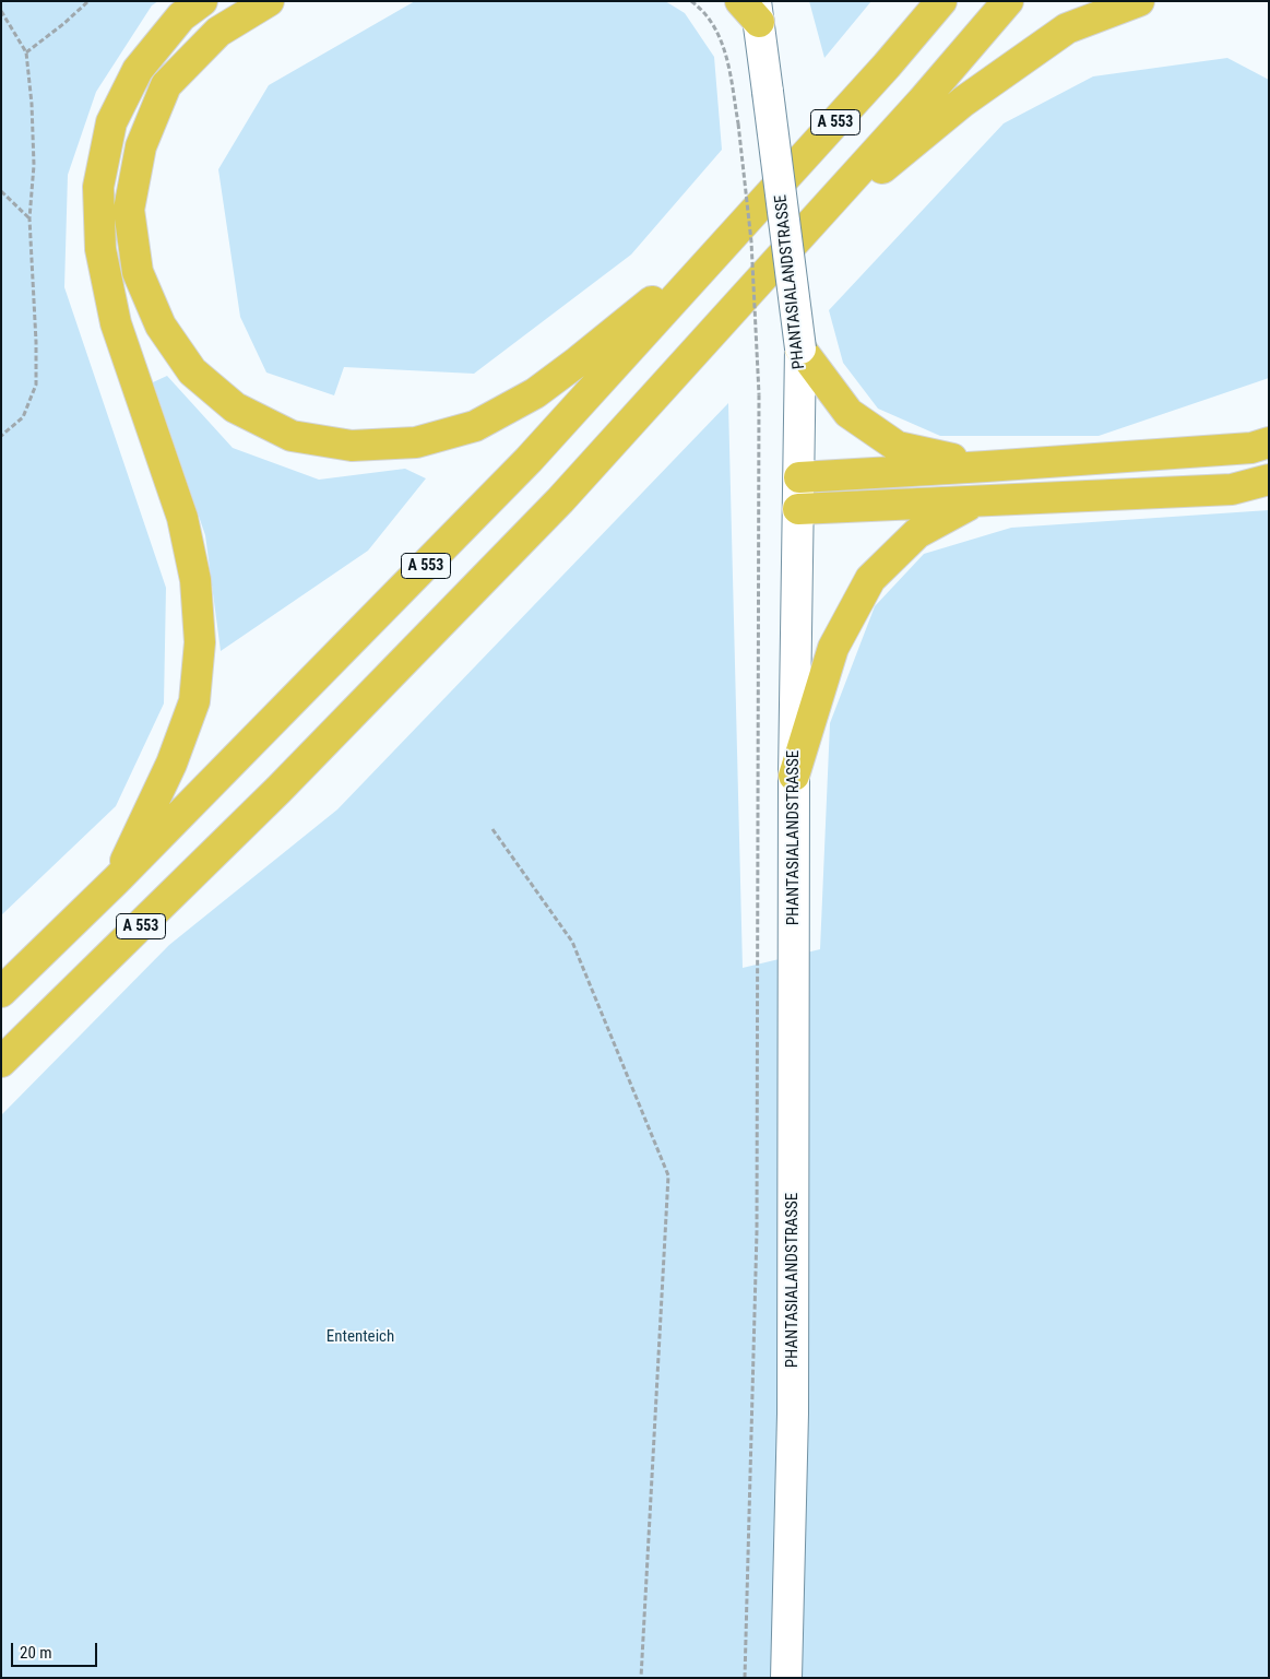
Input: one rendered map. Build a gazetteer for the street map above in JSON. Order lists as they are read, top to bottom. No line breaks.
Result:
{"streets":{"highway":["A 553"],"main road":["PHANTASIALANDSTRASSE"]},"parks":["Ententeich"],"scale_bar":"20 m"}
